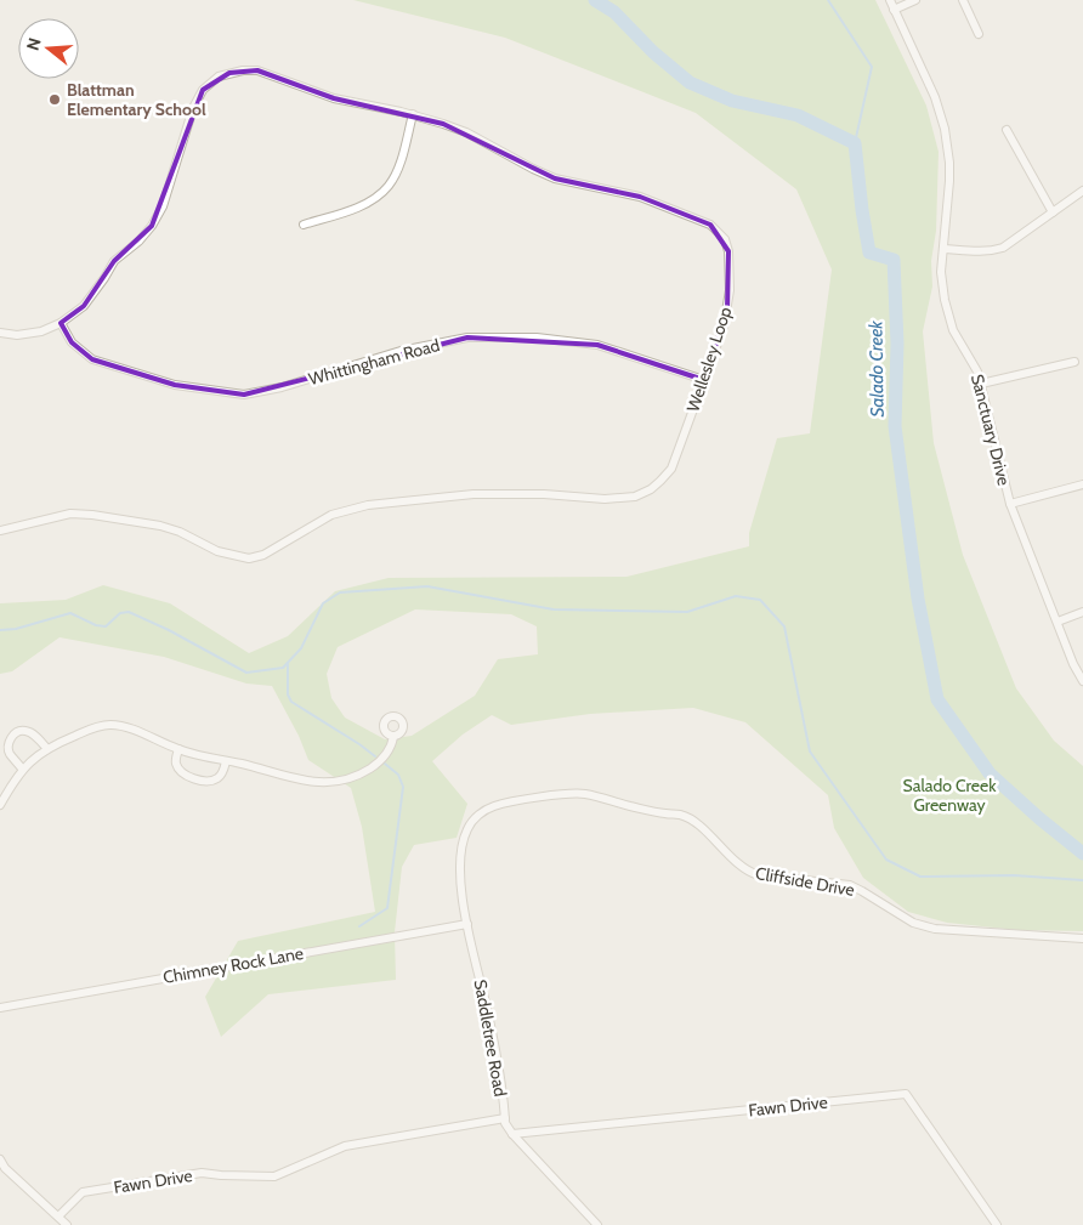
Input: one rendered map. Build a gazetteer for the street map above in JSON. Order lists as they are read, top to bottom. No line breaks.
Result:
{"streets":{"street":["Wellesley Loop","Whittingham Road","Sanctuary Drive","Cliffside Drive","Chimney Rock Lane","Saddletree Road","Fawn Drive"]},"crossings":[["Wellesley Loop","Whittingham Road"],["Cliffside Drive","Saddletree Road"],["Chimney Rock Lane","Saddletree Road"],["Saddletree Road","Fawn Drive"]],"water":["Salado Creek"],"parks":["Salado Creek Greenway"],"places":["Blattman Elementary School"],"north":"left"}
